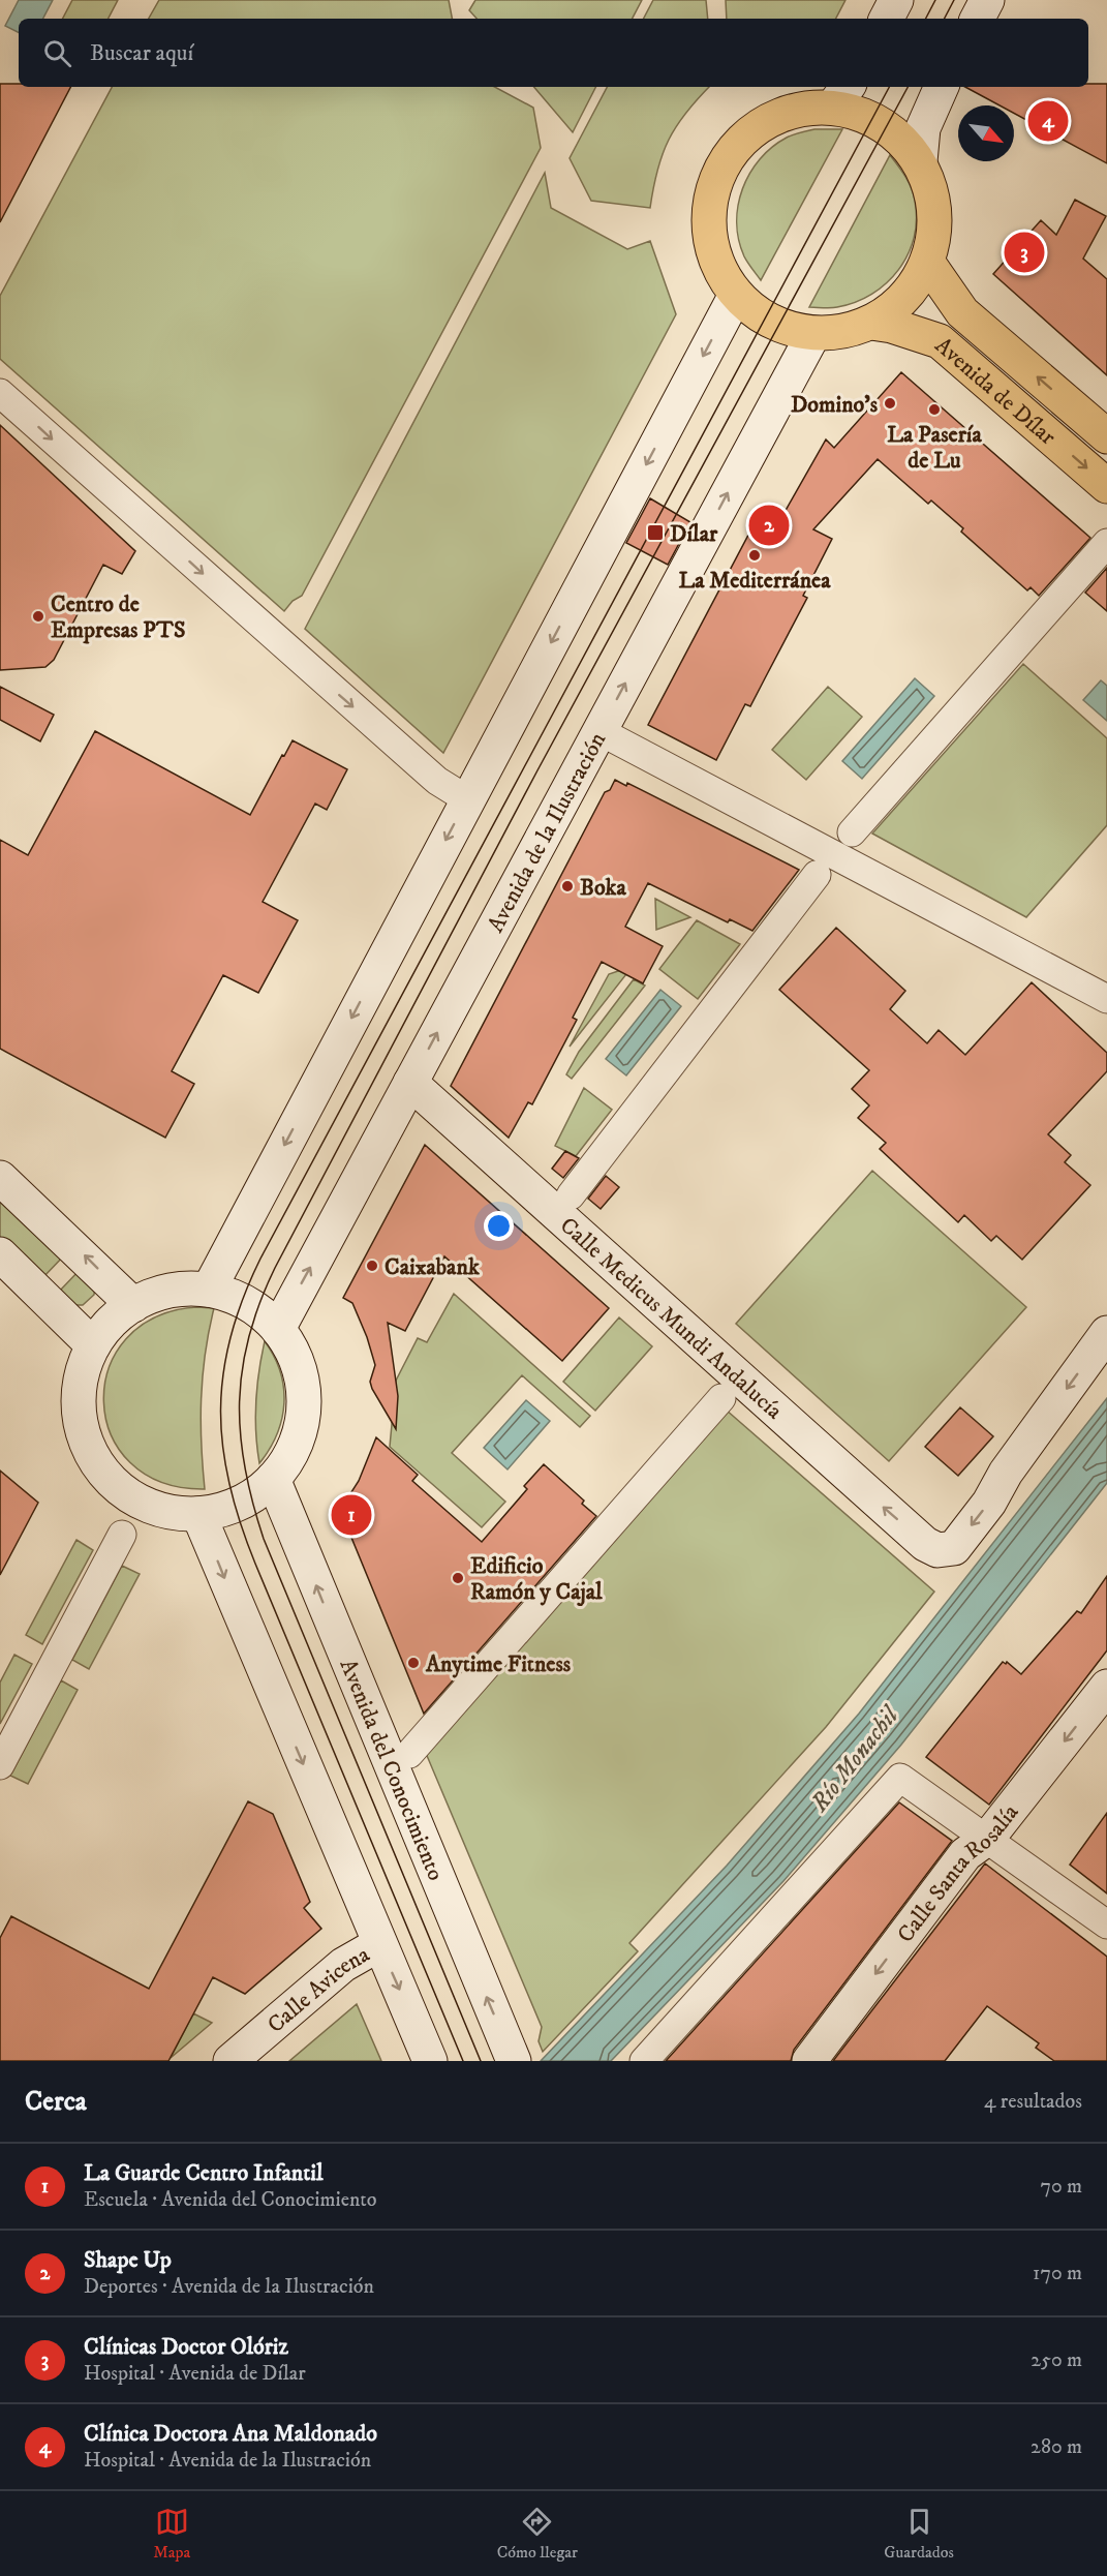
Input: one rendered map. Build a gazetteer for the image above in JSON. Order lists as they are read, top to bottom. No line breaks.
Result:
{"streets":{"main road":["Avenida de Dílar","Avenida de la Ilustración","Calle Medicus Mundi Andalucía","Avenida del Conocimiento","Calle Santa Rosalía","Calle Avicena"]},"crossings":[["Avenida de la Ilustración","Calle Medicus Mundi Andalucía"]],"one_way":["Calle Santa Rosalía"],"water":["Río Monachil"],"places":{"other":["Domino's","La Pasería de Lu","La Mediterránea","Centro de Empresas PTS","Boka","Caixabank","Edificio Ramón y Cajal","Anytime Fitness"],"transit":["Dílar"]},"north":"bottom right","page":{"search":"Buscar aquí","pins":["4","3","2","1"],"heading":["Cerca","4 resultados"],"list":[{"mark":"1","name":"La Guarde Centro Infantil","note":"Escuela · Avenida del Conocimiento","value":"70 m"},{"mark":"2","name":"Shape Up","note":"Deportes · Avenida de la Ilustración","value":"170 m"},{"mark":"3","name":"Clínicas Doctor Olóriz","note":"Hospital · Avenida de Dílar","value":"250 m"},{"mark":"4","name":"Clínica Doctora Ana Maldonado","note":"Hospital · Avenida de la Ilustración","value":"280 m"}],"nav":["Mapa","Cómo llegar","Guardados"]}}
